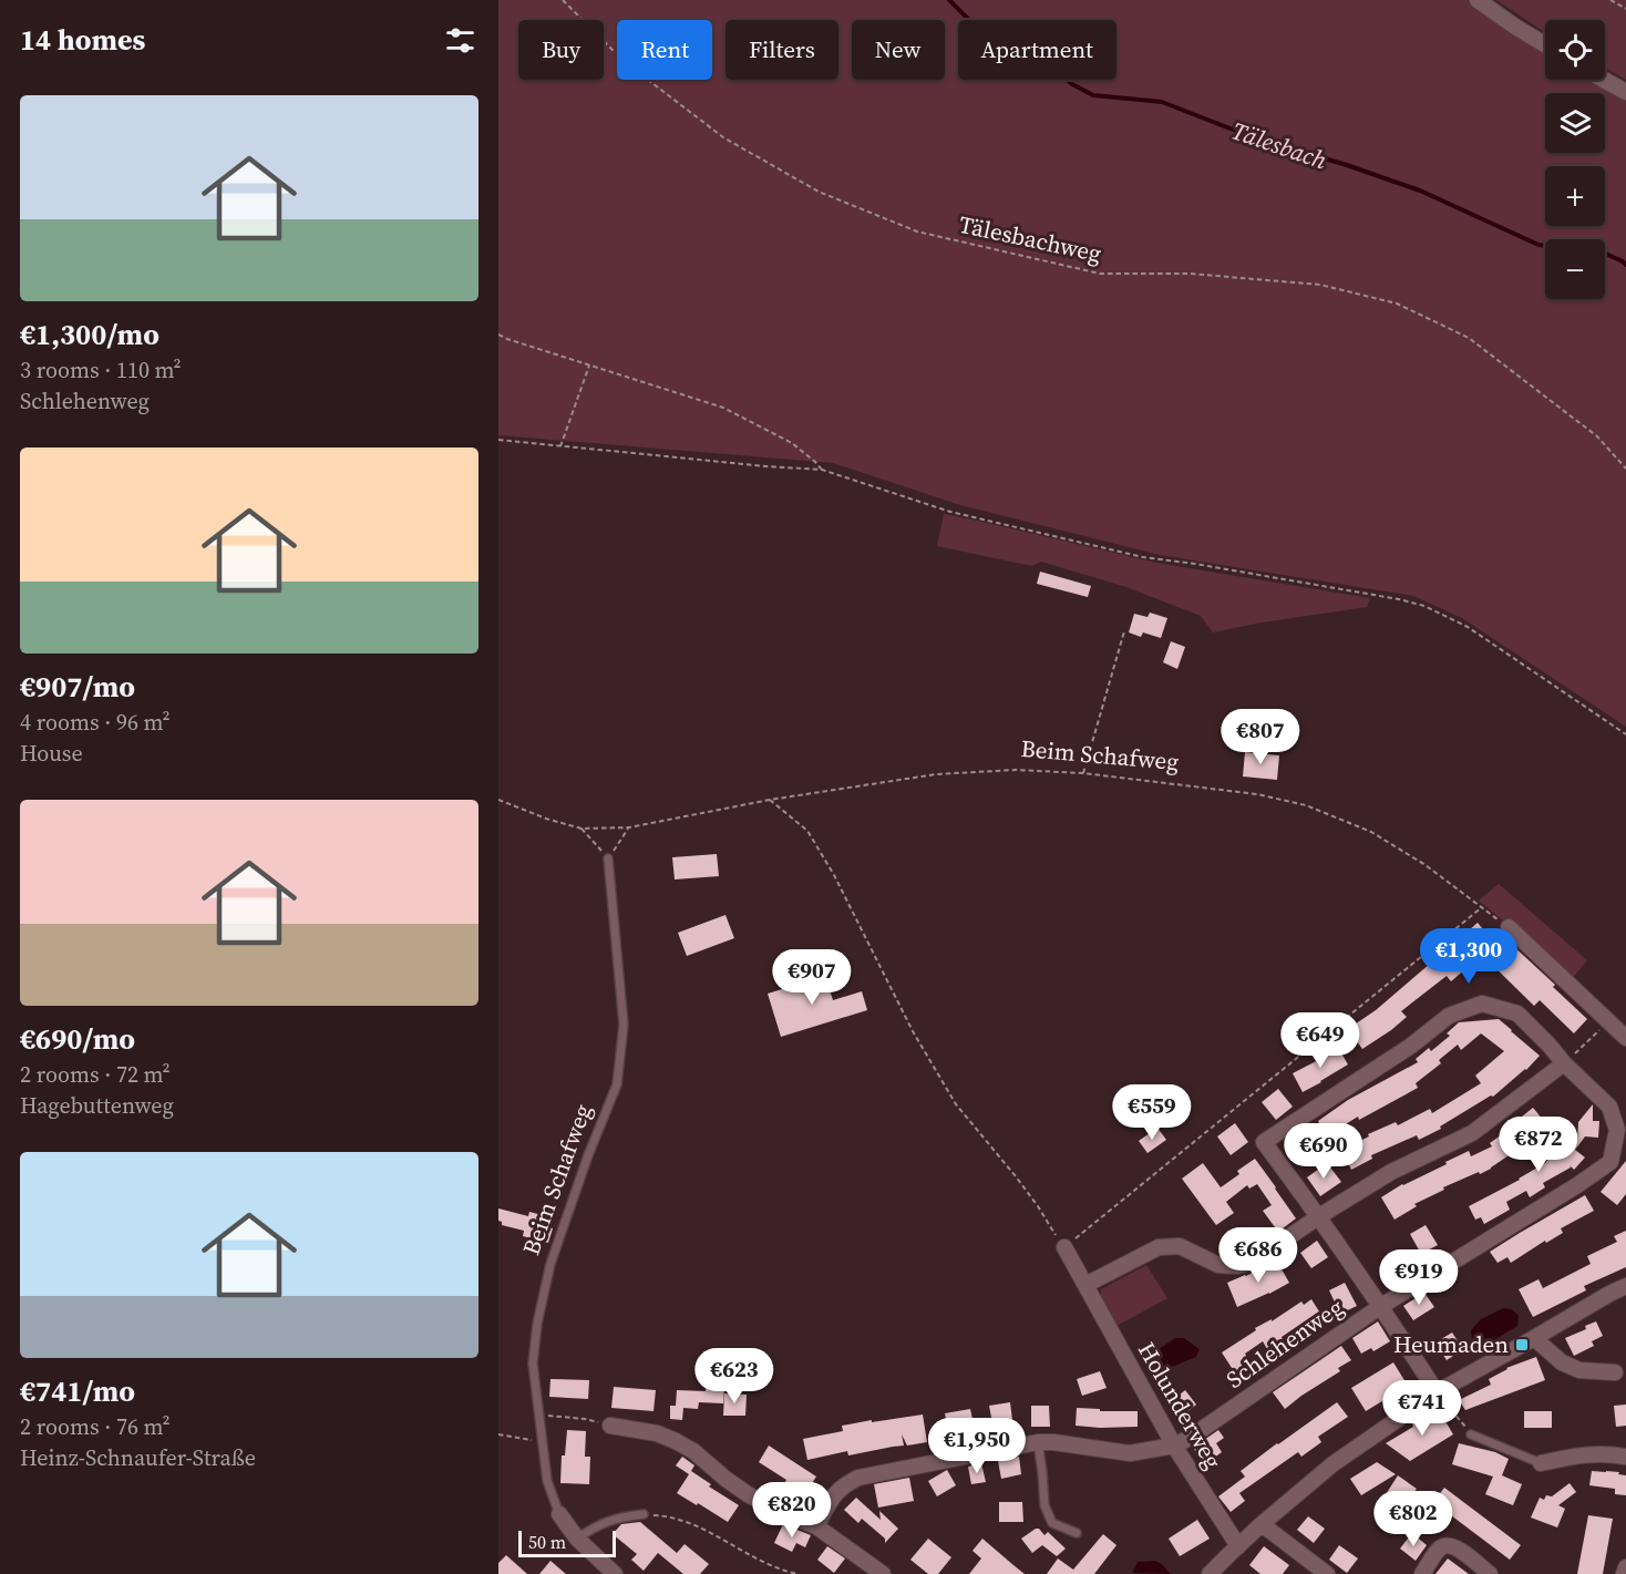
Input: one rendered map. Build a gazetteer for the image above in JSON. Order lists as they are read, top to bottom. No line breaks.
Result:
{"streets":{"street":["Schlehenweg","Holunderweg"],"lane":["Beim Schafweg"],"path":["Tälesbachweg"]},"crossings":[["Schlehenweg","Holunderweg"]],"water":["Tälesbach"],"places":{"transit":["Heumaden"]},"scale_bar":"50 m","page":{"heading":"14 homes","map_buttons":["+","−"],"chip":["Buy","Rent","Filters","New","Apartment"],"list":[{"name":"€1,300/mo","note":"3 rooms · 110 m² · Schlehenweg"},{"name":"€907/mo","note":"4 rooms · 96 m² · House"},{"name":"€690/mo","note":"2 rooms · 72 m² · Hagebuttenweg"},{"name":"€741/mo","note":"2 rooms · 76 m² · Heinz-Schnaufer-Straße"}],"price":["€807","€1,300","€907","€649","€559","€872","€690","€686","€919","€623","€741","€1,950","€820","€802"],"scale":"50 m"}}
